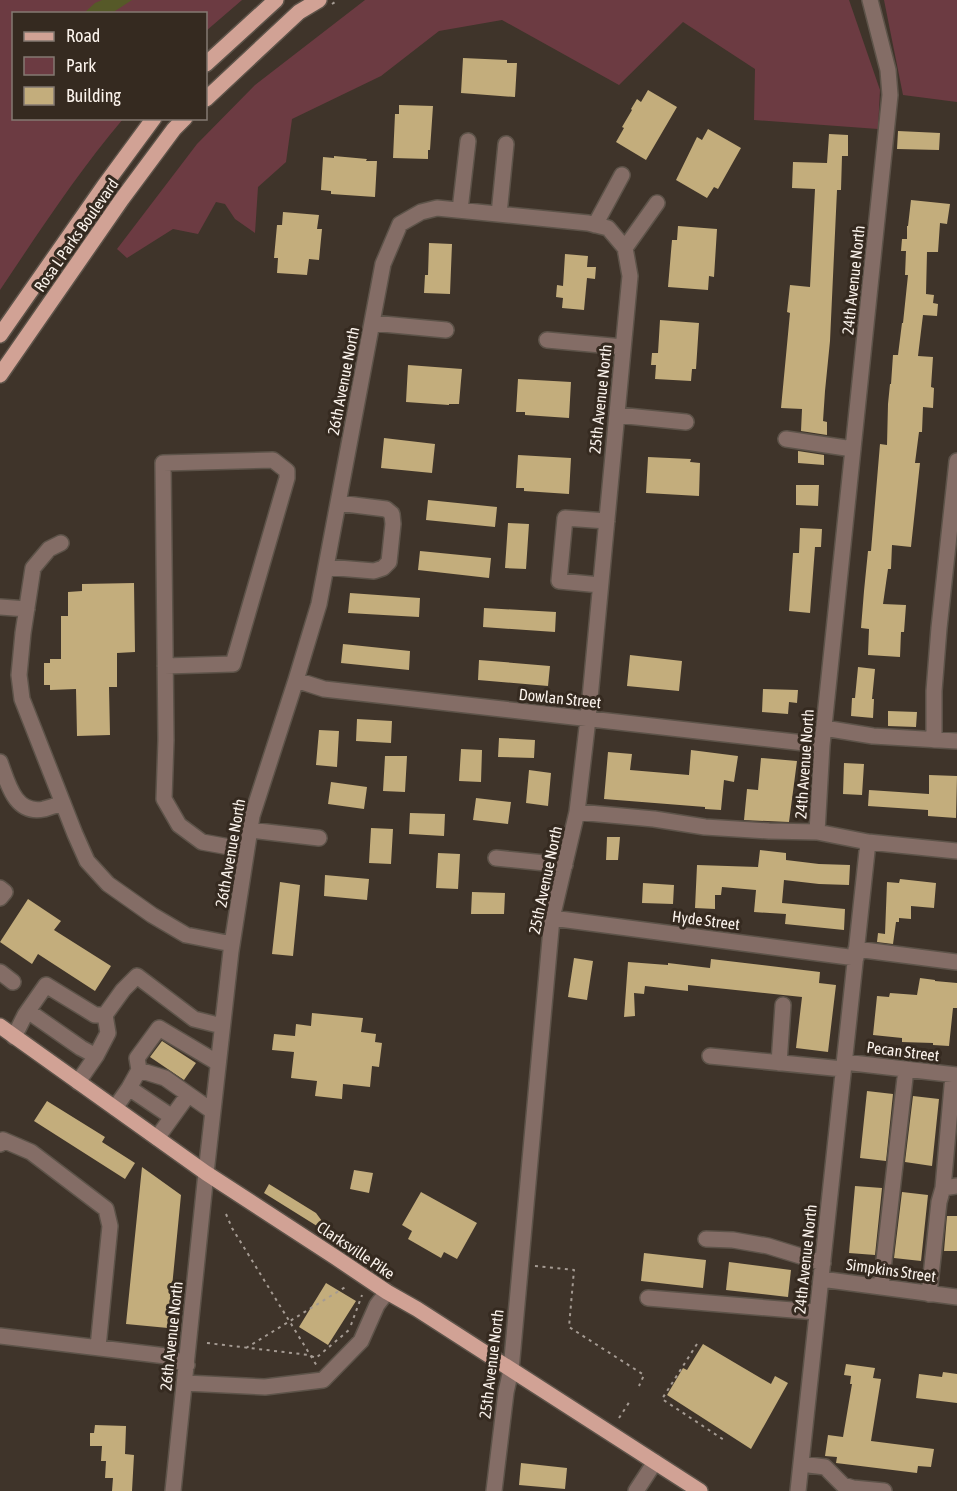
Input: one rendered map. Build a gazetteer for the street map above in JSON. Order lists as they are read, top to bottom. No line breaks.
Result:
{"streets":{"main road":["Rosa L Parks Boulevard","Clarksville Pike"],"street":["24th Avenue North","26th Avenue North","25th Avenue North","Dowlan Street","Hyde Street","Pecan Street","Simpkins Street"]},"crossings":[["24th Avenue North","Dowlan Street"],["24th Avenue North","Hyde Street"],["24th Avenue North","Pecan Street"],["24th Avenue North","Simpkins Street"],["26th Avenue North","Dowlan Street"],["26th Avenue North","Clarksville Pike"],["25th Avenue North","Dowlan Street"],["25th Avenue North","Hyde Street"],["25th Avenue North","Clarksville Pike"]],"legend":["Road","Park","Building"]}
